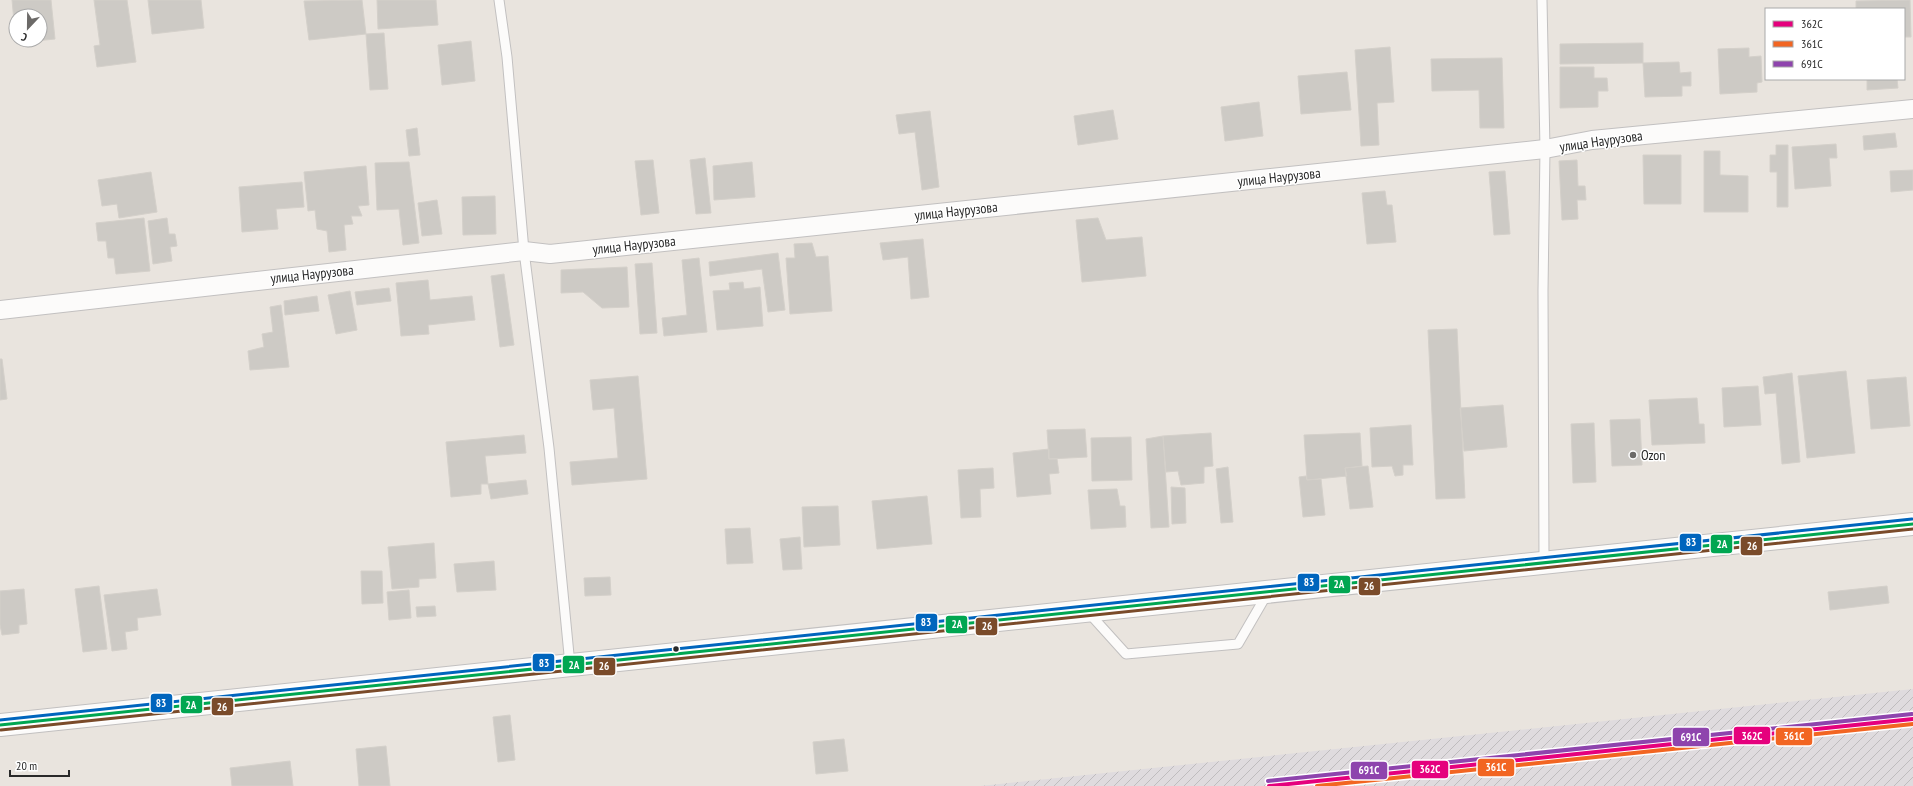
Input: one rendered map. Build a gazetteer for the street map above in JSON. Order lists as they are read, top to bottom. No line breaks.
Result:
{"streets":{"street":["улица Наурузова"]},"places":["Ozon"],"lines":["transit line 83","transit line 2А","transit line 26","transit line 691С","transit line 362С","transit line 361С"],"legend":["362С","361С","691С"],"scale_bar":"20 m","north":"bottom"}
